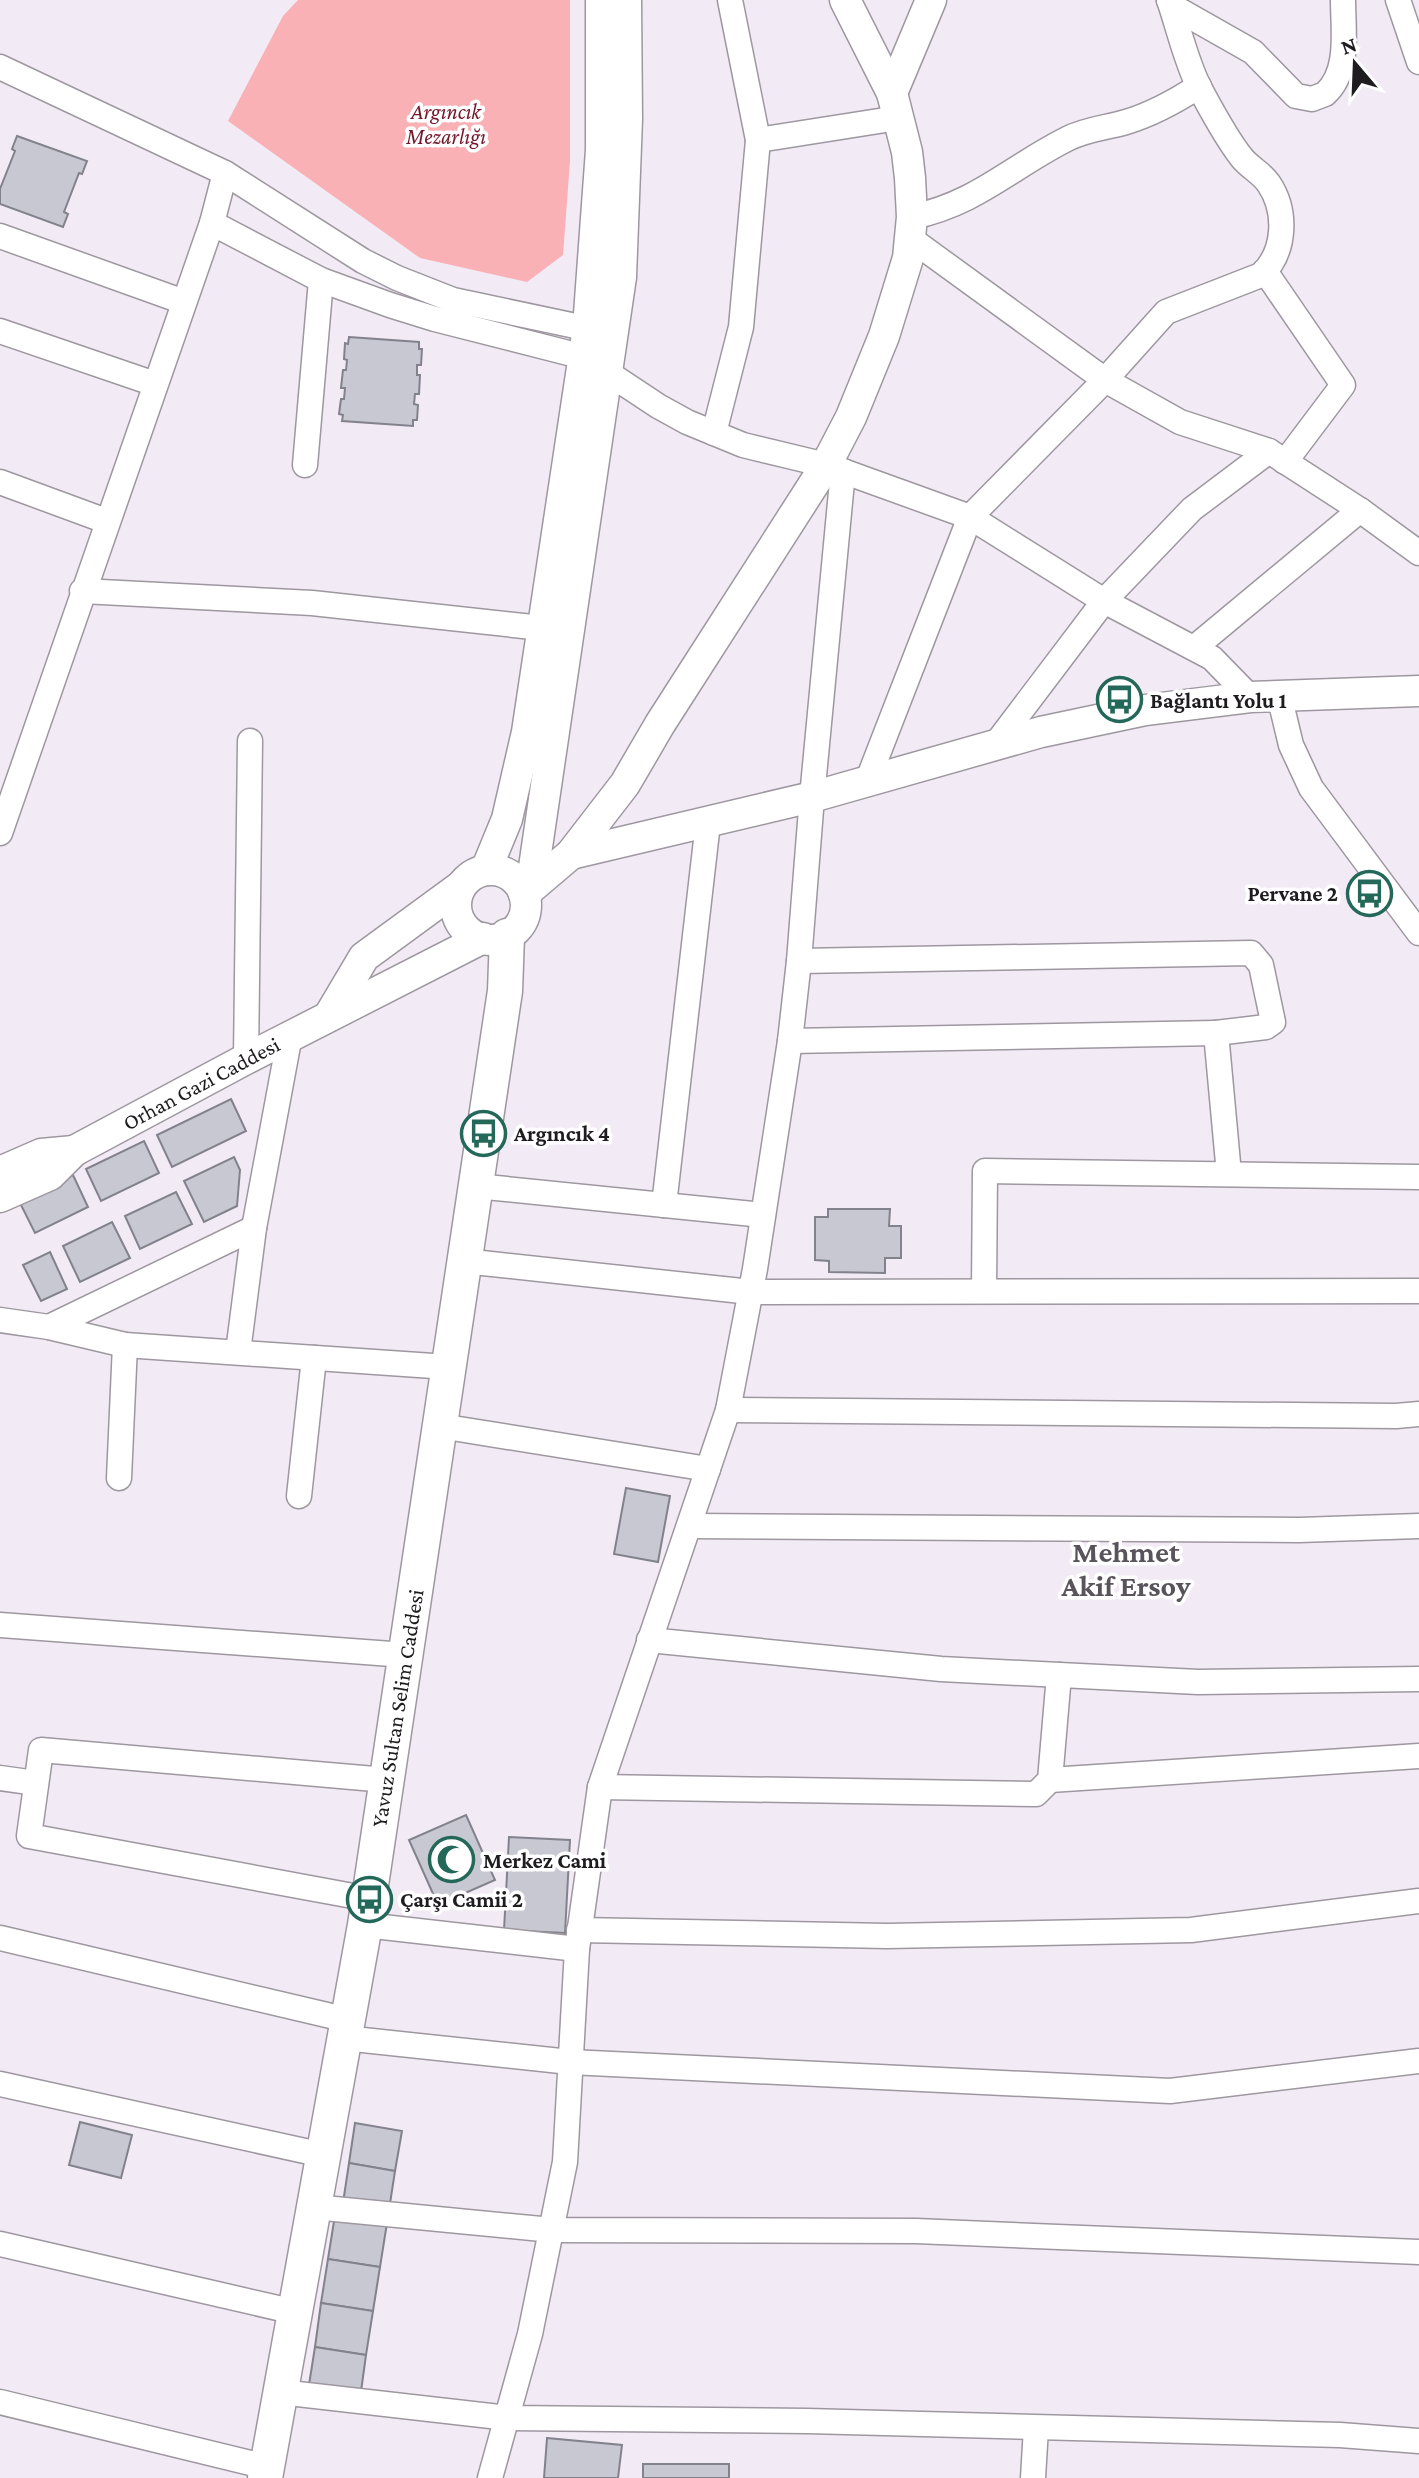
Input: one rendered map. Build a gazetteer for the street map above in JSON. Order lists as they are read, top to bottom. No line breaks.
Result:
{"streets":{"main road":["Yavuz Sultan Selim Caddesi"],"street":["Orhan Gazi Caddesi"]},"crossings":[["Orhan Gazi Caddesi","Yavuz Sultan Selim Caddesi"]],"districts":["Mehmet Akif Ersoy"],"parks":["Argıncık Mezarlığı"],"places":{"bus stop":["Bağlantı Yolu 1","Pervane 2","Argıncık 4","Çarşı Camii 2"],"mosque":["Merkez Cami"]},"north":"top"}
